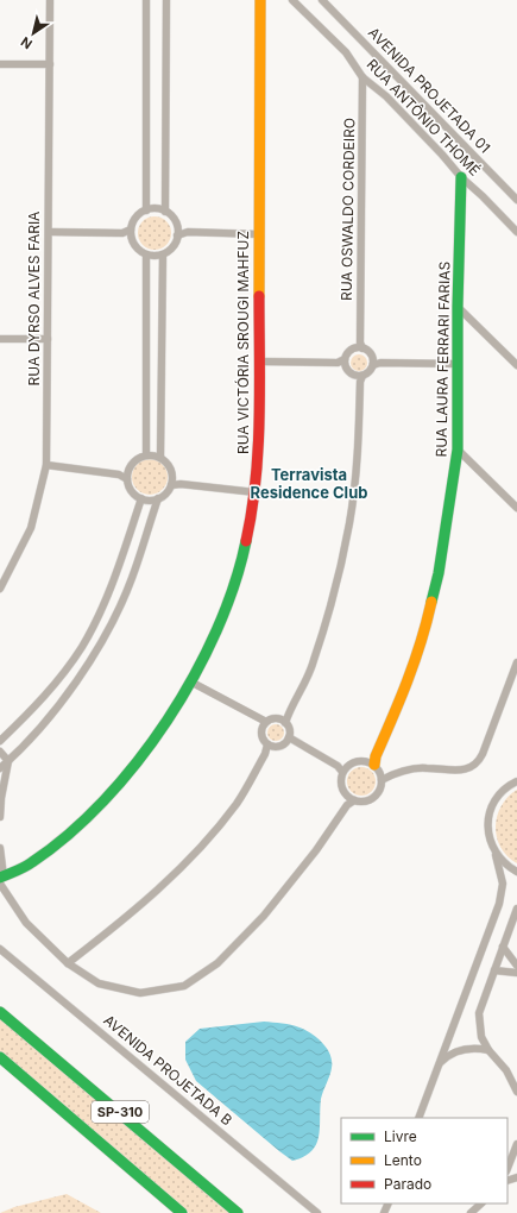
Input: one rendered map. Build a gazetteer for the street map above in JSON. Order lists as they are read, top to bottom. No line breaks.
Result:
{"streets":{"main road":["RUA VICTÓRIA SROUGI MAHFUZ","RUA LAURA FERRARI FARIAS","SP-310"],"street":["AVENIDA PROJETADA 01","RUA ANTÔNIO THOMÉ","RUA OSWALDO CORDEIRO","RUA DYRSO ALVES FARIA","AVENIDA PROJETADA B"]},"crossings":[["RUA ANTÔNIO THOMÉ","RUA OSWALDO CORDEIRO"],["RUA ANTÔNIO THOMÉ","RUA LAURA FERRARI FARIAS"]],"districts":["Terravista Residence Club"],"legend":["Livre","Lento","Parado"],"north":"bottom left"}
